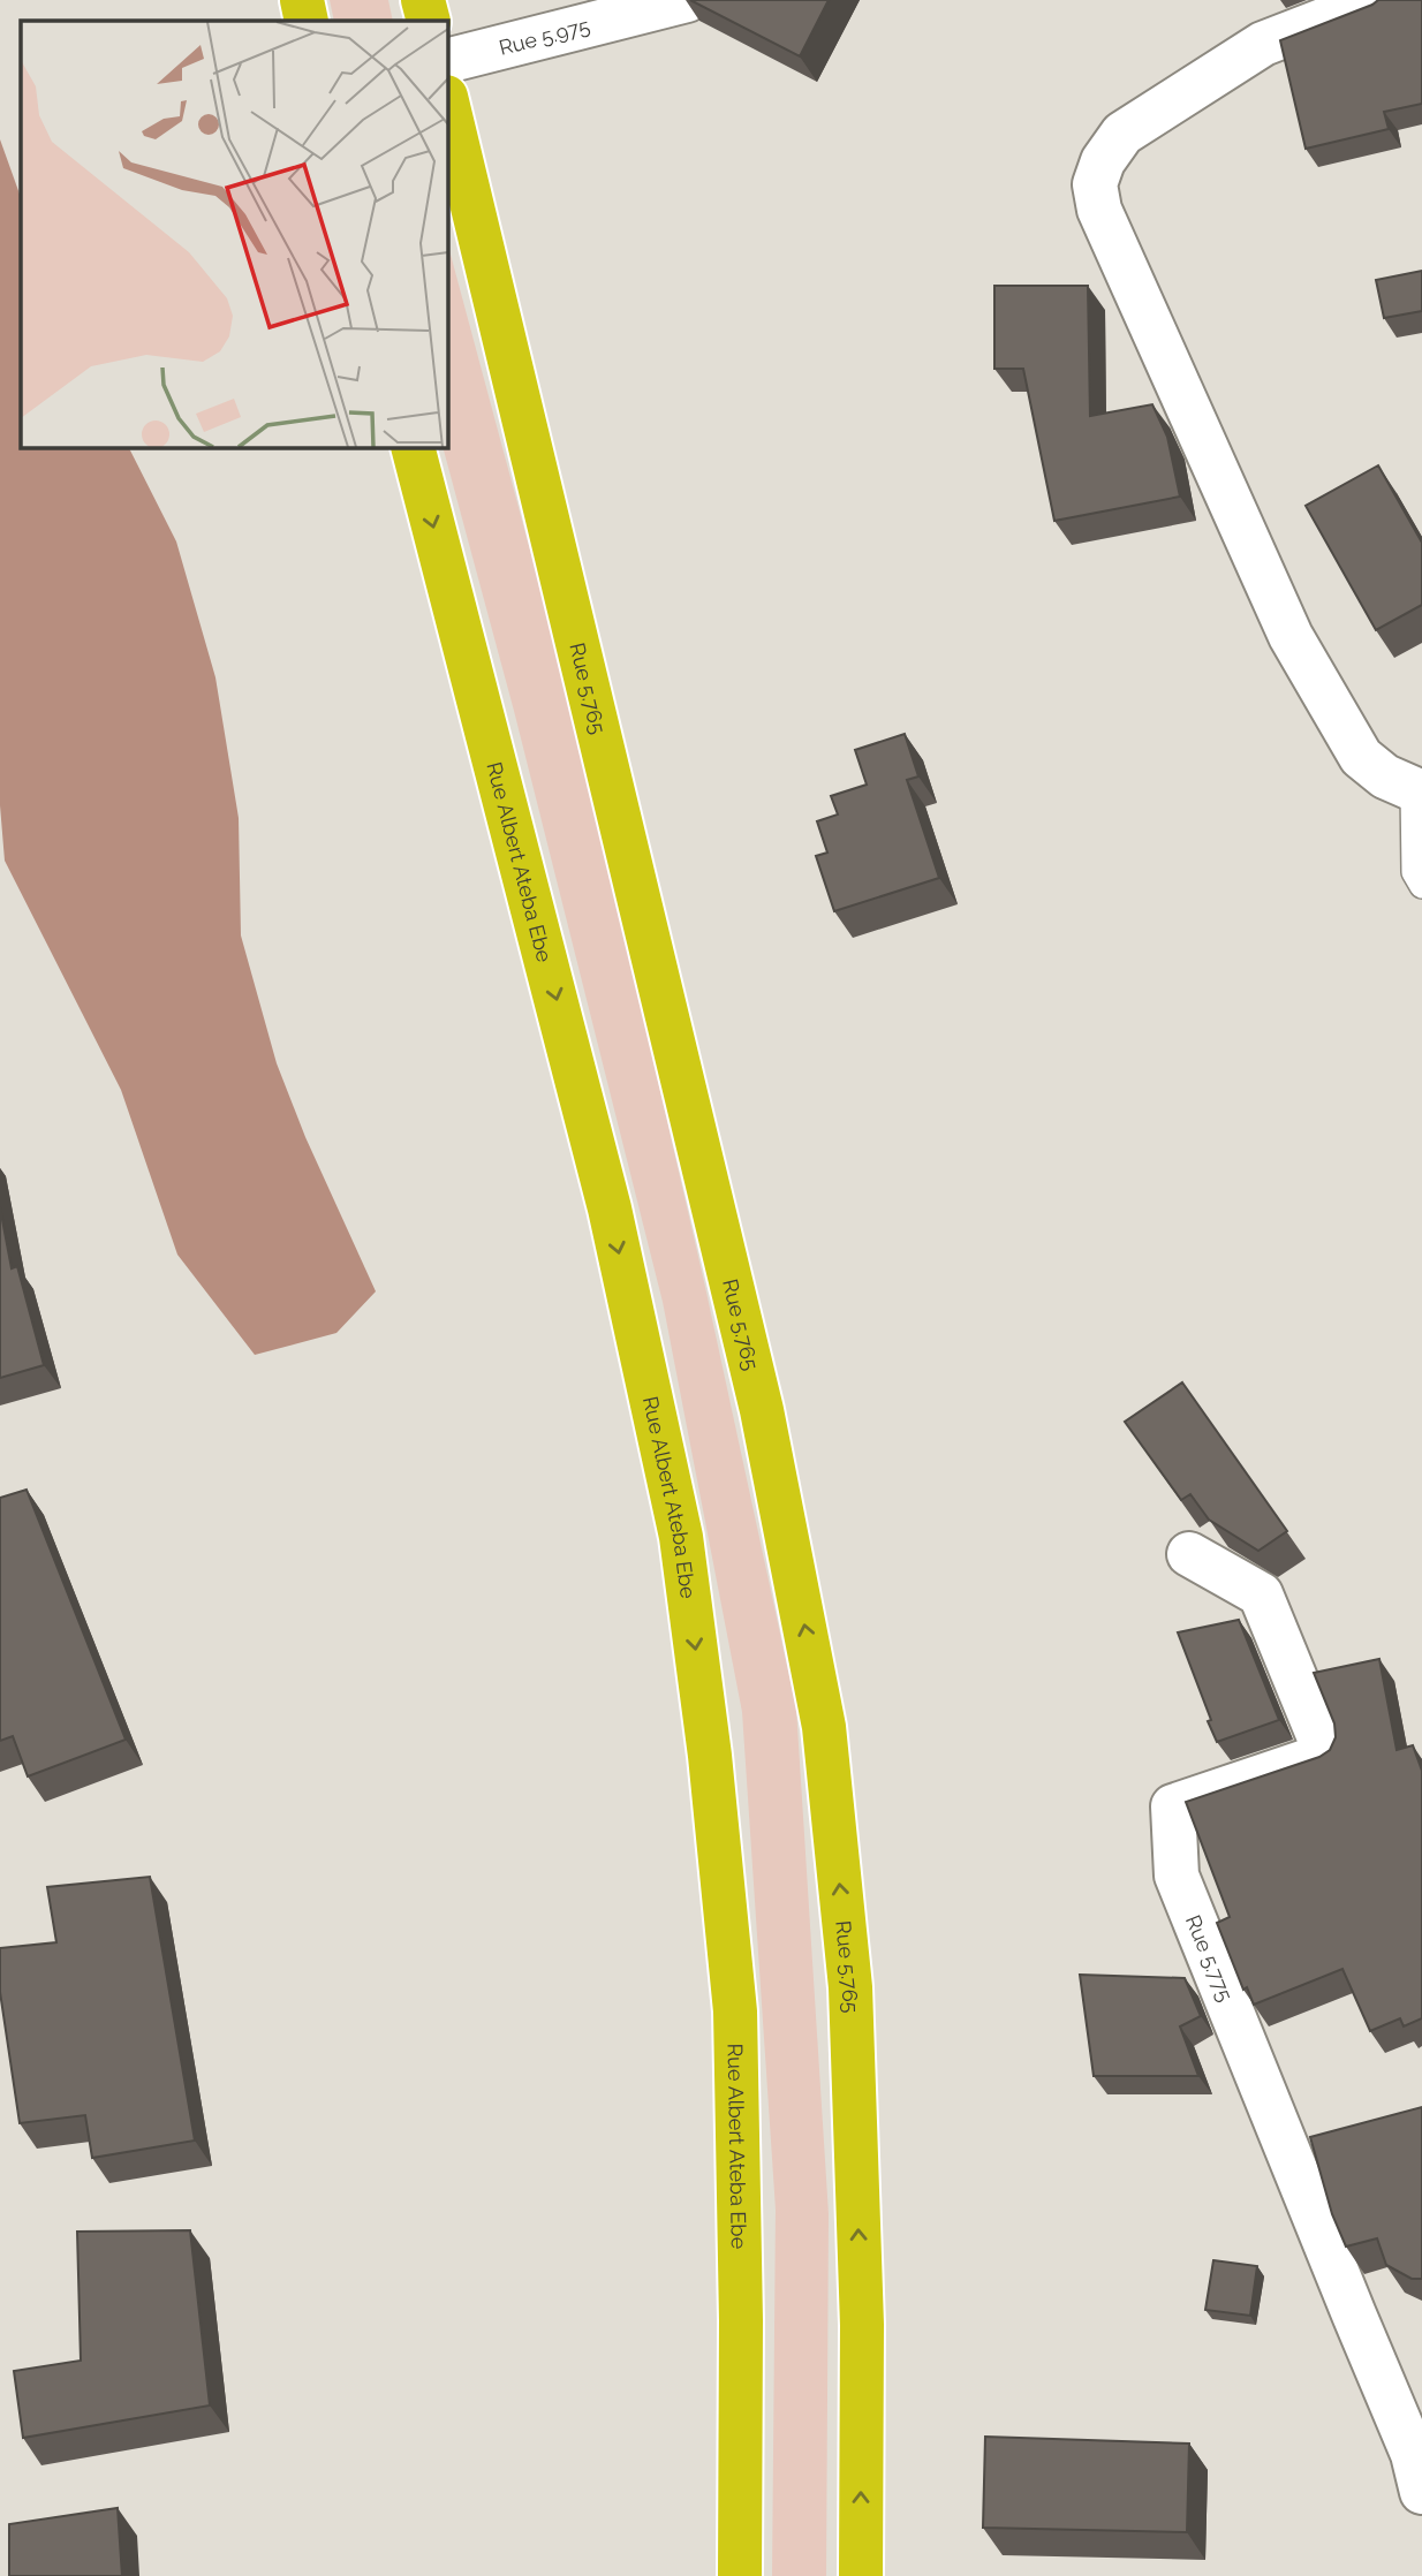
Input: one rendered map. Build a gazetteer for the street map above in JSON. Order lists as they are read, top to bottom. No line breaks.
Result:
{"streets":{"highway":["Rue 5.765","Rue Albert Ateba Ebe"],"street":["Rue 5.975","Rue 5.775"]},"one_way":["Rue 5.765","Rue Albert Ateba Ebe"]}
